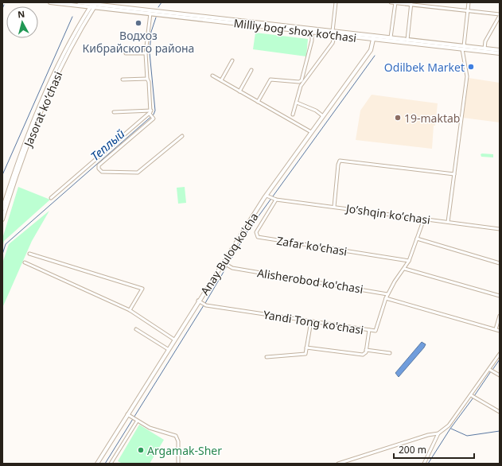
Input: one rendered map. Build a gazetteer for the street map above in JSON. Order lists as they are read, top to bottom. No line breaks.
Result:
{"streets":{"main road":["Milliy bog‘ shox ko‘chasi","Jasorat koʻchasi","Anay Buloq ko'cha"],"street":["Joʼshqin koʼchasi","Zafar ko'chasi","Alisherobod ko'chasi","Yandi Tong ko'chasi"]},"crossings":[["Milliy bog‘ shox ko‘chasi","Jasorat koʻchasi"],["Milliy bog‘ shox ko‘chasi","Anay Buloq ko'cha"],["Joʼshqin koʼchasi","Zafar ko'chasi"],["Joʼshqin koʼchasi","Anay Buloq ko'cha"],["Joʼshqin koʼchasi","Yandi Tong ko'chasi"],["Zafar ko'chasi","Yandi Tong ko'chasi"],["Anay Buloq ko'cha","Alisherobod ko'chasi"],["Anay Buloq ko'cha","Yandi Tong ko'chasi"],["Alisherobod ko'chasi","Yandi Tong ko'chasi"]],"water":["Теплый"],"places":["Водхоз Кибрайского района","Odilbek Market","19-maktab","Argamak-Sher"],"scale_bar":"200 m","north":"top"}
